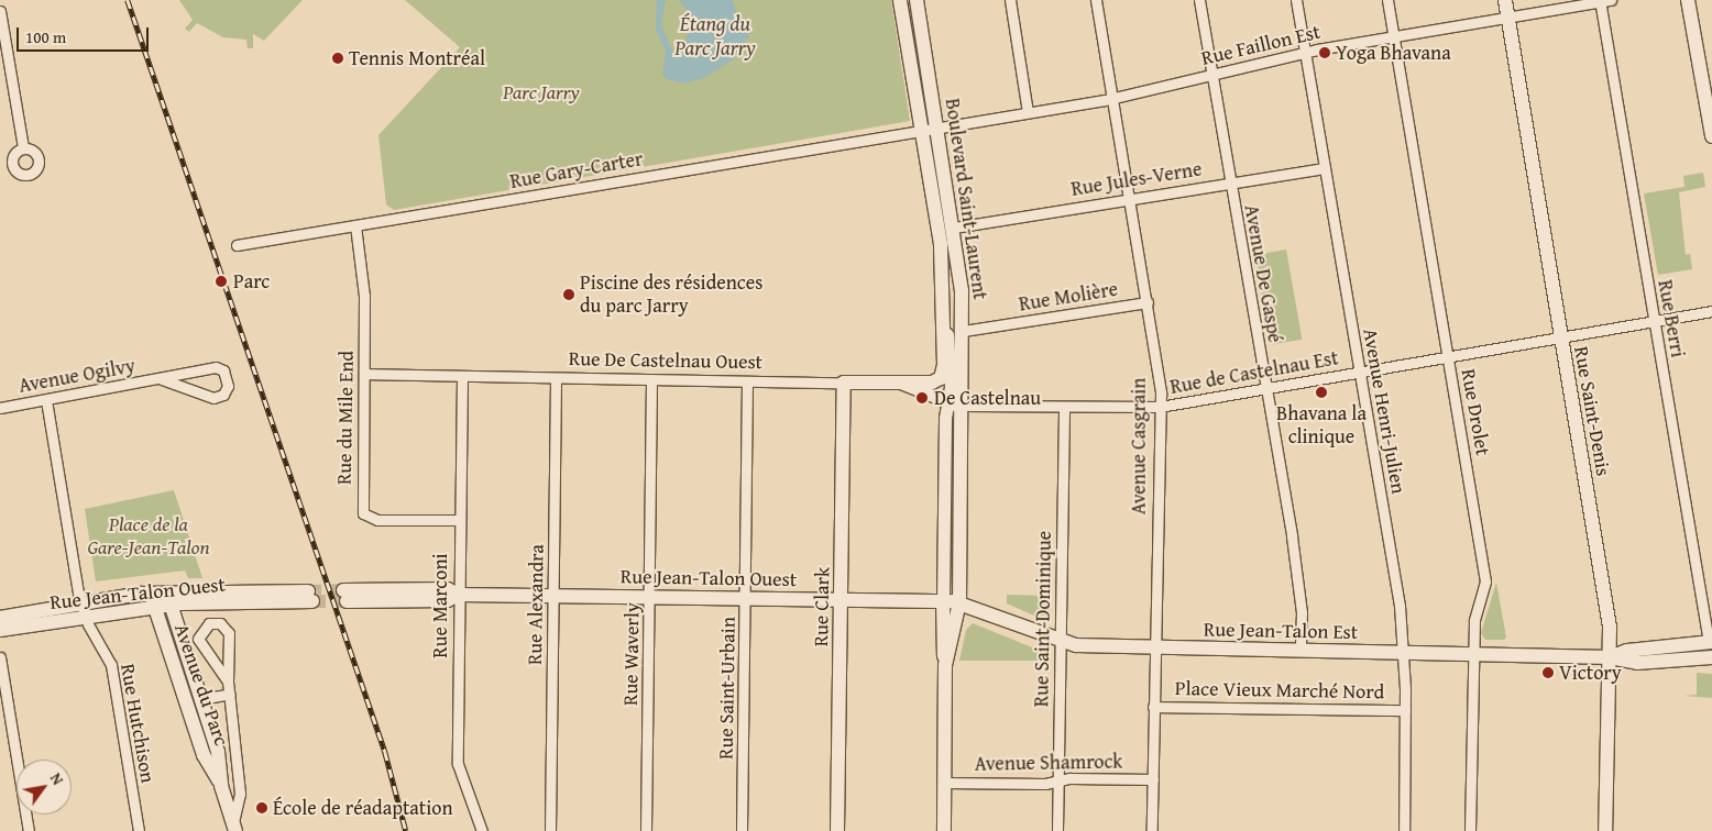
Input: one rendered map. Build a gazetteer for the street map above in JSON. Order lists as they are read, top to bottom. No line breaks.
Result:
{"streets":{"main road":["Boulevard Saint-Laurent","Rue De Castelnau Ouest","Rue Saint-Denis","Rue Jean-Talon Ouest","Rue Clark","Rue Jean-Talon Est","Avenue du Parc"],"street":["Rue Faillon Est","Rue Gary-Carter","Rue Jules-Verne","Avenue De Gaspé","Rue Molière","Rue Berri","Rue de Castelnau Est","Avenue Ogilvy","Avenue Henri-Julien","Rue Drolet","Rue du Mile End","Avenue Casgrain","Rue Alexandra","Rue Marconi","Rue Saint-Dominique","Rue Waverly","Rue Saint-Urbain","Place Vieux Marché Nord","Rue Hutchison","Avenue Shamrock"]},"crossings":[["Rue Faillon Est","Rue Gary-Carter"],["Rue Faillon Est","Boulevard Saint-Laurent"],["Rue Faillon Est","Avenue De Gaspé"],["Rue Faillon Est","Rue Berri"],["Rue Faillon Est","Avenue Henri-Julien"],["Rue Faillon Est","Rue Saint-Denis"],["Rue Faillon Est","Rue Drolet"],["Rue Faillon Est","Avenue Casgrain"],["Rue Gary-Carter","Boulevard Saint-Laurent"],["Rue Gary-Carter","Rue du Mile End"],["Rue Jules-Verne","Boulevard Saint-Laurent"],["Rue Jules-Verne","Avenue De Gaspé"],["Rue Jules-Verne","Avenue Henri-Julien"],["Rue Jules-Verne","Avenue Casgrain"],["Boulevard Saint-Laurent","Rue Molière"],["Boulevard Saint-Laurent","Rue De Castelnau Ouest"],["Boulevard Saint-Laurent","Rue de Castelnau Est"],["Boulevard Saint-Laurent","Rue Jean-Talon Ouest"],["Boulevard Saint-Laurent","Rue Jean-Talon Est"],["Boulevard Saint-Laurent","Avenue Shamrock"],["Avenue De Gaspé","Rue de Castelnau Est"],["Avenue De Gaspé","Rue Jean-Talon Est"],["Rue Molière","Avenue Casgrain"],["Rue Berri","Rue de Castelnau Est"],["Rue Berri","Rue Jean-Talon Est"],["Rue De Castelnau Ouest","Rue de Castelnau Est"],["Rue De Castelnau Ouest","Rue du Mile End"],["Rue De Castelnau Ouest","Rue Alexandra"],["Rue De Castelnau Ouest","Rue Marconi"],["Rue De Castelnau Ouest","Rue Clark"],["Rue De Castelnau Ouest","Rue Waverly"],["Rue De Castelnau Ouest","Rue Saint-Urbain"],["Rue de Castelnau Est","Avenue Henri-Julien"],["Rue de Castelnau Est","Rue Saint-Denis"],["Rue de Castelnau Est","Rue Drolet"],["Rue de Castelnau Est","Avenue Casgrain"],["Rue de Castelnau Est","Rue Saint-Dominique"],["Avenue Ogilvy","Rue Hutchison"],["Avenue Henri-Julien","Rue Jean-Talon Est"],["Avenue Henri-Julien","Place Vieux Marché Nord"],["Rue Saint-Denis","Rue Jean-Talon Est"],["Rue Drolet","Rue Jean-Talon Est"],["Rue du Mile End","Rue Marconi"],["Avenue Casgrain","Rue Jean-Talon Est"],["Avenue Casgrain","Place Vieux Marché Nord"],["Avenue Casgrain","Avenue Shamrock"],["Rue Jean-Talon Ouest","Rue Alexandra"],["Rue Jean-Talon Ouest","Rue Marconi"],["Rue Jean-Talon Ouest","Rue Clark"],["Rue Jean-Talon Ouest","Rue Jean-Talon Est"],["Rue Jean-Talon Ouest","Rue Waverly"],["Rue Jean-Talon Ouest","Avenue du Parc"],["Rue Jean-Talon Ouest","Rue Saint-Urbain"],["Rue Jean-Talon Ouest","Rue Hutchison"],["Rue Saint-Dominique","Rue Jean-Talon Est"],["Rue Saint-Dominique","Avenue Shamrock"]],"water":["Étang du Parc Jarry"],"parks":["Parc Jarry","Place de la Gare-Jean-Talon"],"places":["Yoga Bhavana","Tennis Montréal","Parc","Piscine des résidences du parc Jarry","Bhavana la clinique","De Castelnau","Victory","École de réadaptation"],"scale_bar":"100 m","north":"top right"}
